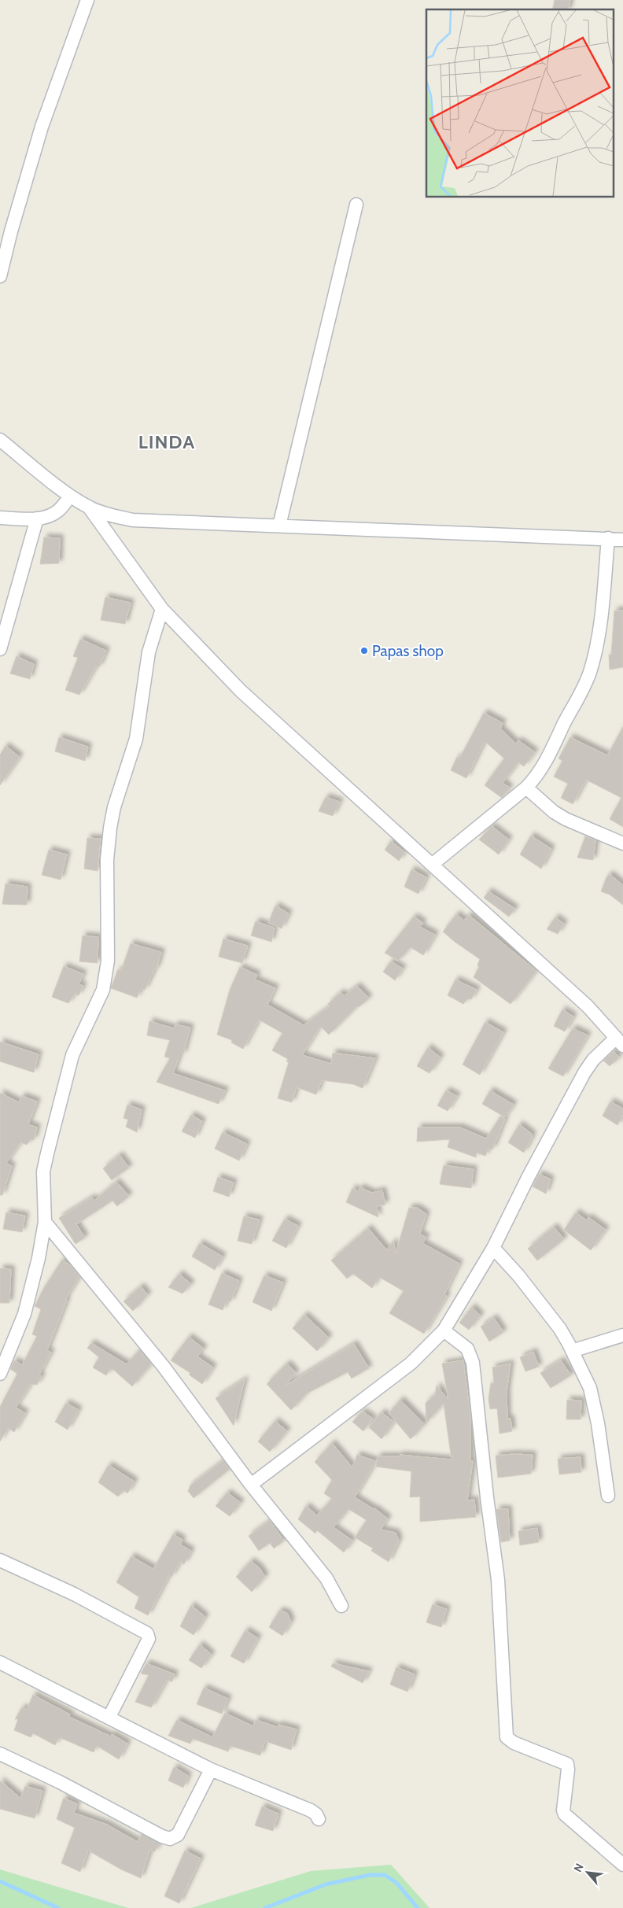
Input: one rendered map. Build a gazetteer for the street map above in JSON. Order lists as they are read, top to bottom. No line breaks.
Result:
{"districts":["LINDA"],"places":["Papas shop"],"north":"top left"}
